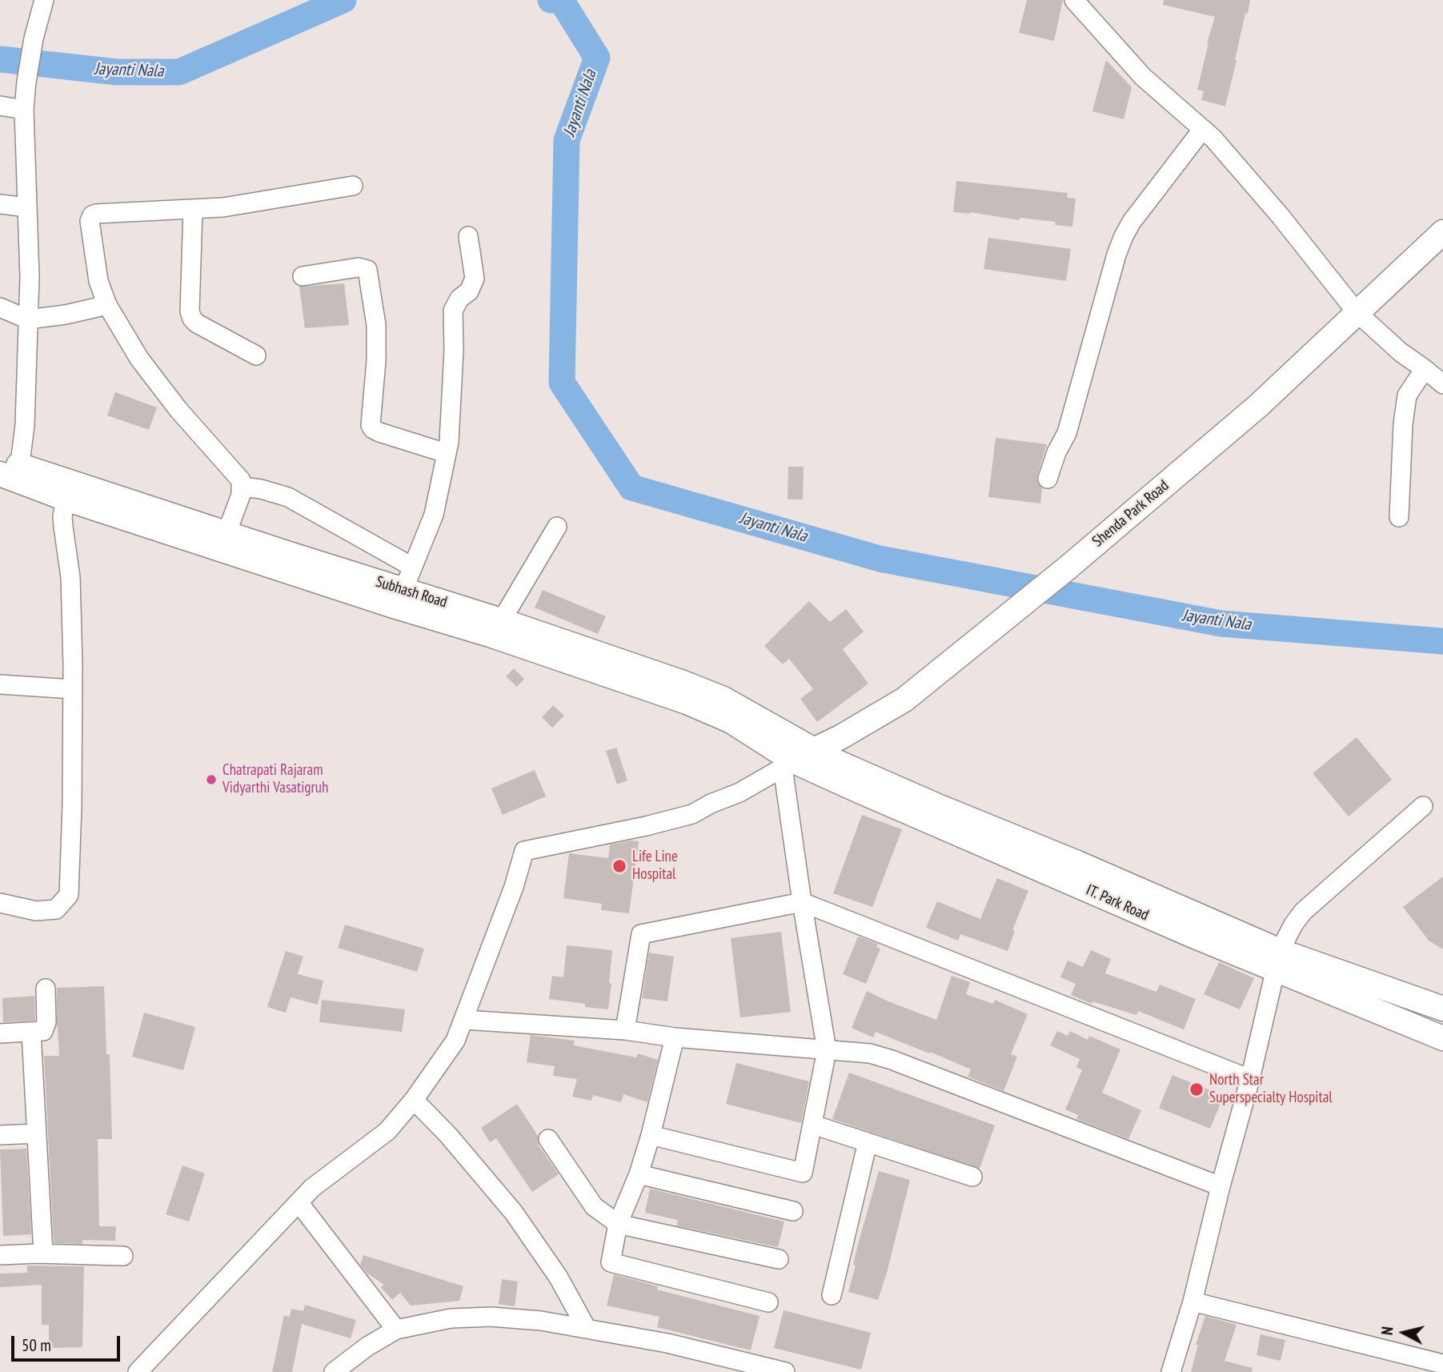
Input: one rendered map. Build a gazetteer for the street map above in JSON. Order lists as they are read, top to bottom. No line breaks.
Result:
{"streets":{"main road":["Shenda Park Road","Subhash Road","IT. Park Road"]},"crossings":[["Shenda Park Road","Subhash Road"],["Shenda Park Road","IT. Park Road"],["Subhash Road","IT. Park Road"]],"water":["Jayanti Nala"],"places":["Chatrapati Rajaram Vidyarthi Vasatigruh","Life Line Hospital","North Star Superspecialty Hospital"],"scale_bar":"50 m","north":"left"}
